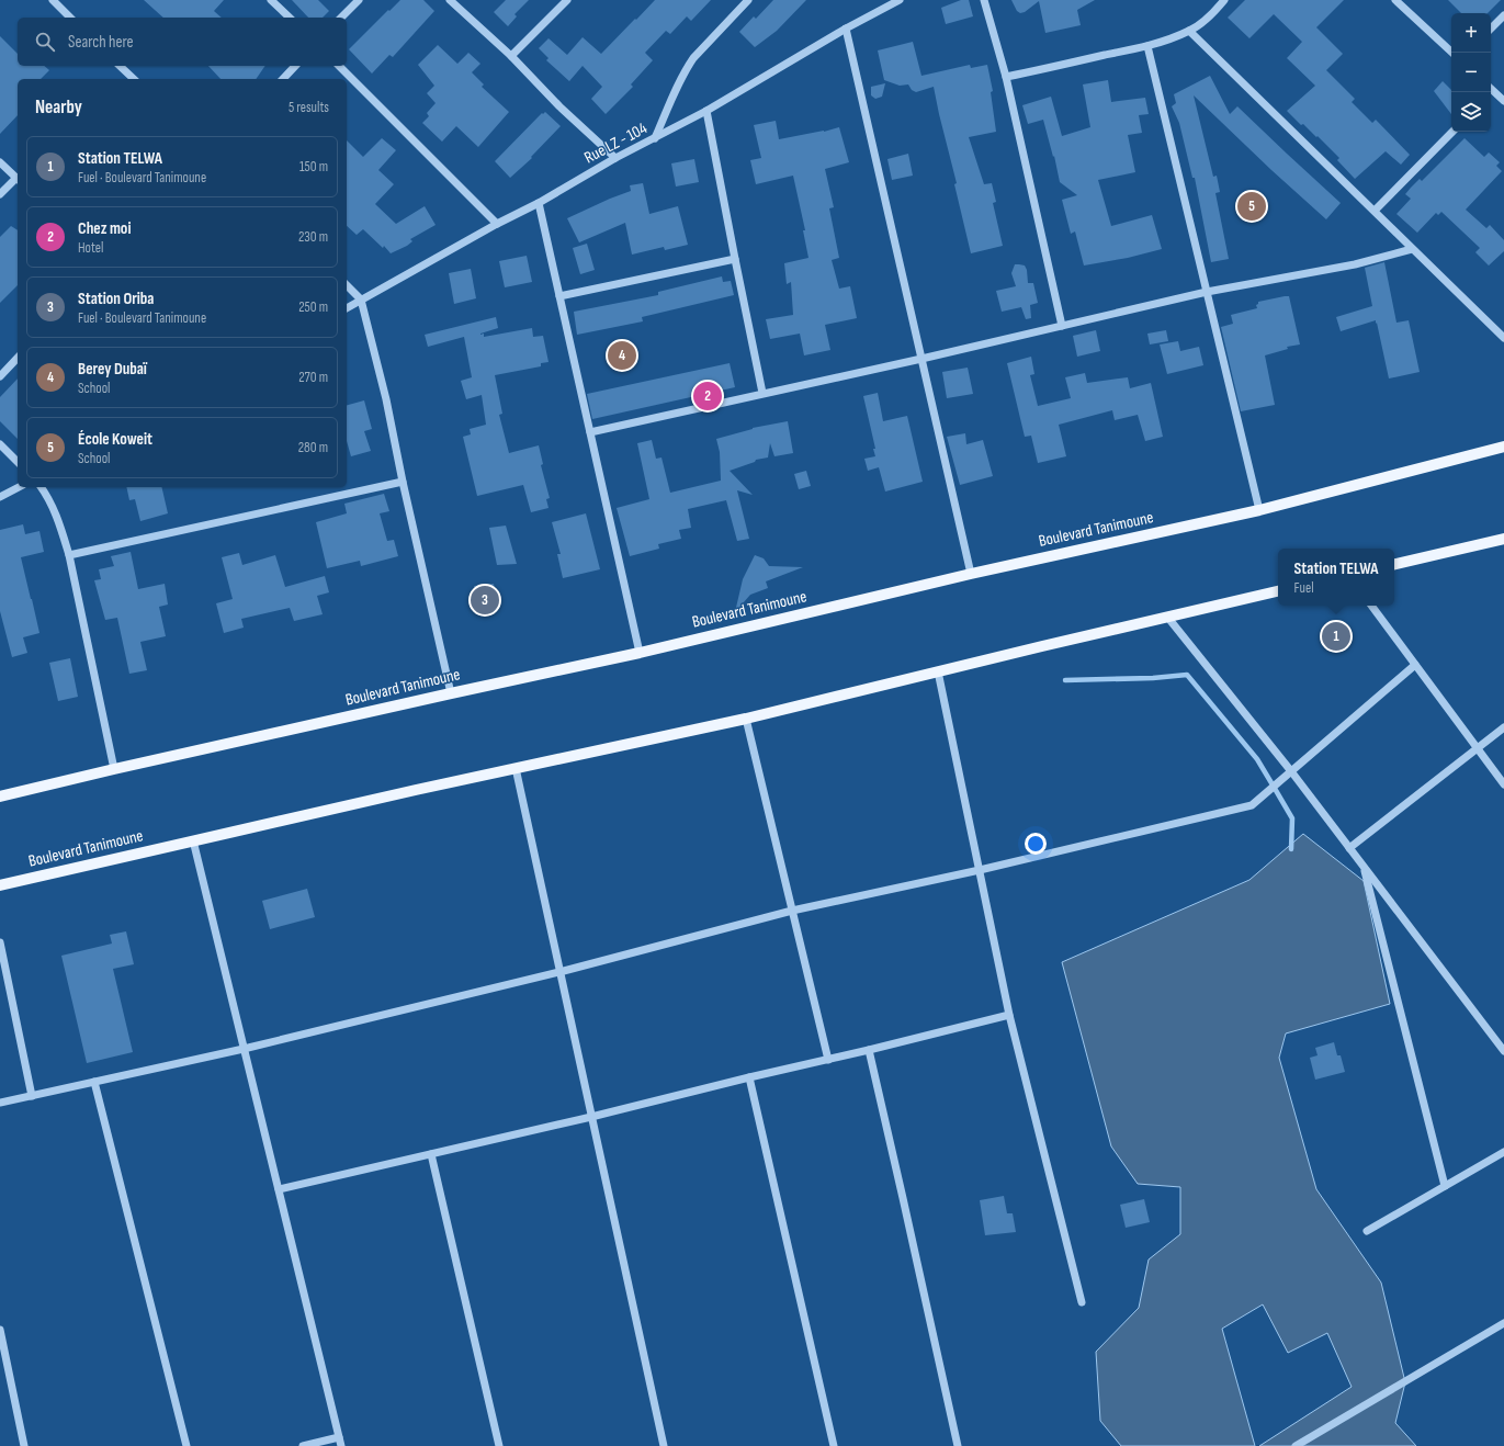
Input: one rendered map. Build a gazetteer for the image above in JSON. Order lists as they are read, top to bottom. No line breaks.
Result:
{"streets":{"main road":["Boulevard Tanimoune"],"street":["Rue LZ - 104"]},"page":{"map_buttons":["+","−"],"search":"Search here","heading":["Nearby","5 results"],"list":[{"mark":"1","name":"Station TELWA","note":"Fuel · Boulevard Tanimoune","value":"150 m"},{"mark":"2","name":"Chez moi","note":"Hotel","value":"230 m"},{"mark":"3","name":"Station Oriba","note":"Fuel · Boulevard Tanimoune","value":"250 m"},{"mark":"4","name":"Berey Dubaï","note":"School","value":"270 m"},{"mark":"5","name":"École Koweit","note":"School","value":"280 m"}],"pins":["5","4","2","3","1"],"popup":["Station TELWA","Fuel"]}}
